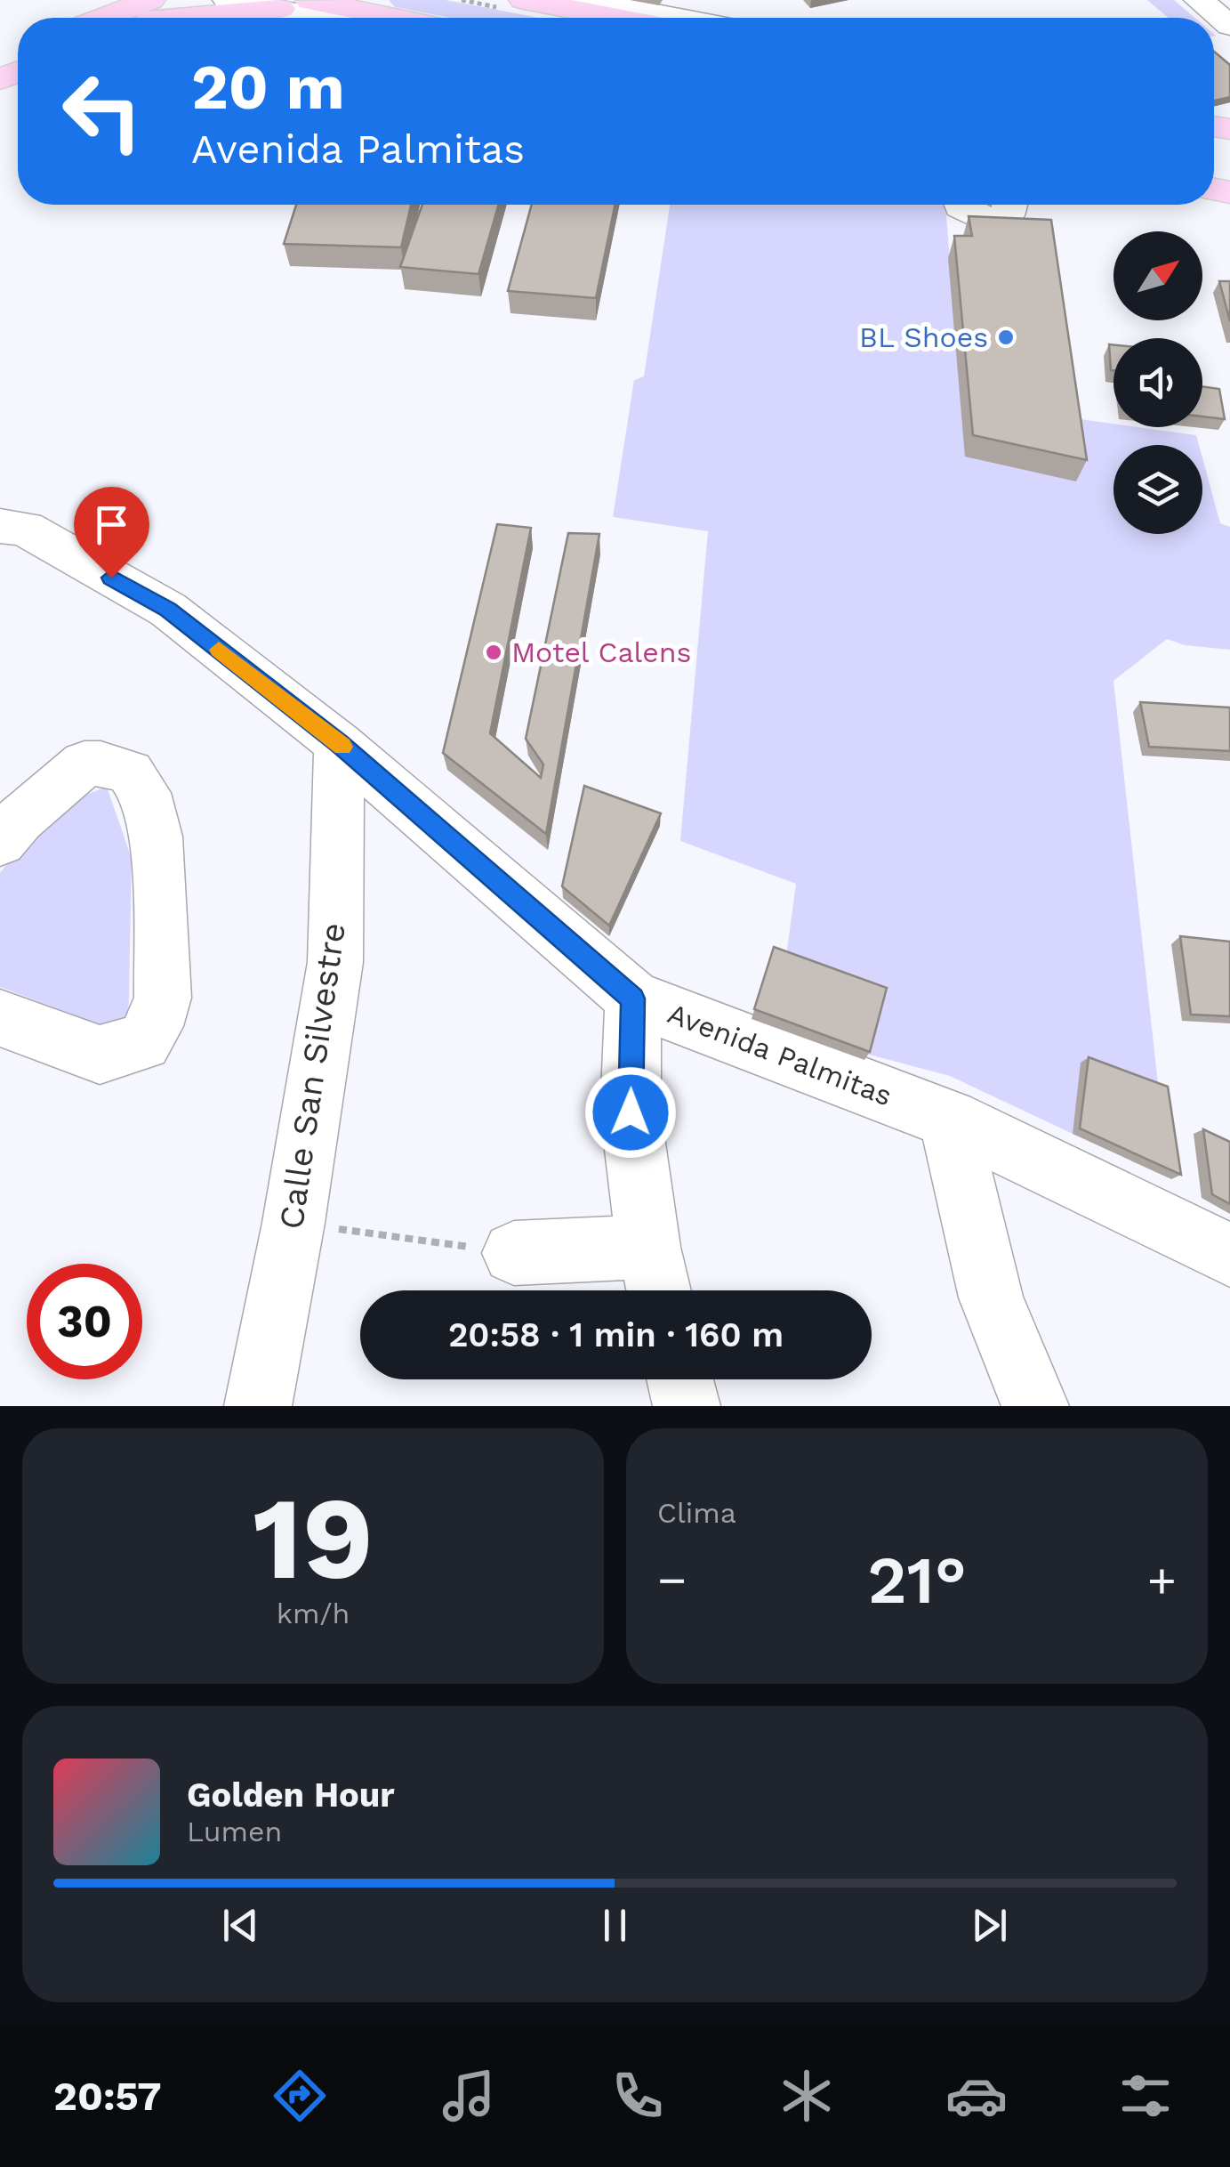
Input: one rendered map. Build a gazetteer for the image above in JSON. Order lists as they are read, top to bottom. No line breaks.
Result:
{"streets":{"street":["Avenida Palmitas","Calle San Silvestre"]},"crossings":[["Avenida Palmitas","Calle San Silvestre"]],"places":["BL Shoes","Motel Calens"],"north":"top right","page":{"turn":["20 m","Avenida Palmitas"],"limit":"30","trip":"20:58 · 1 min · 160 m","tile":[["19","km/h"],"Clima"],"heat":["−","21°","+"],"song":["Golden Hour","Lumen"],"tabs":"20:57"}}
